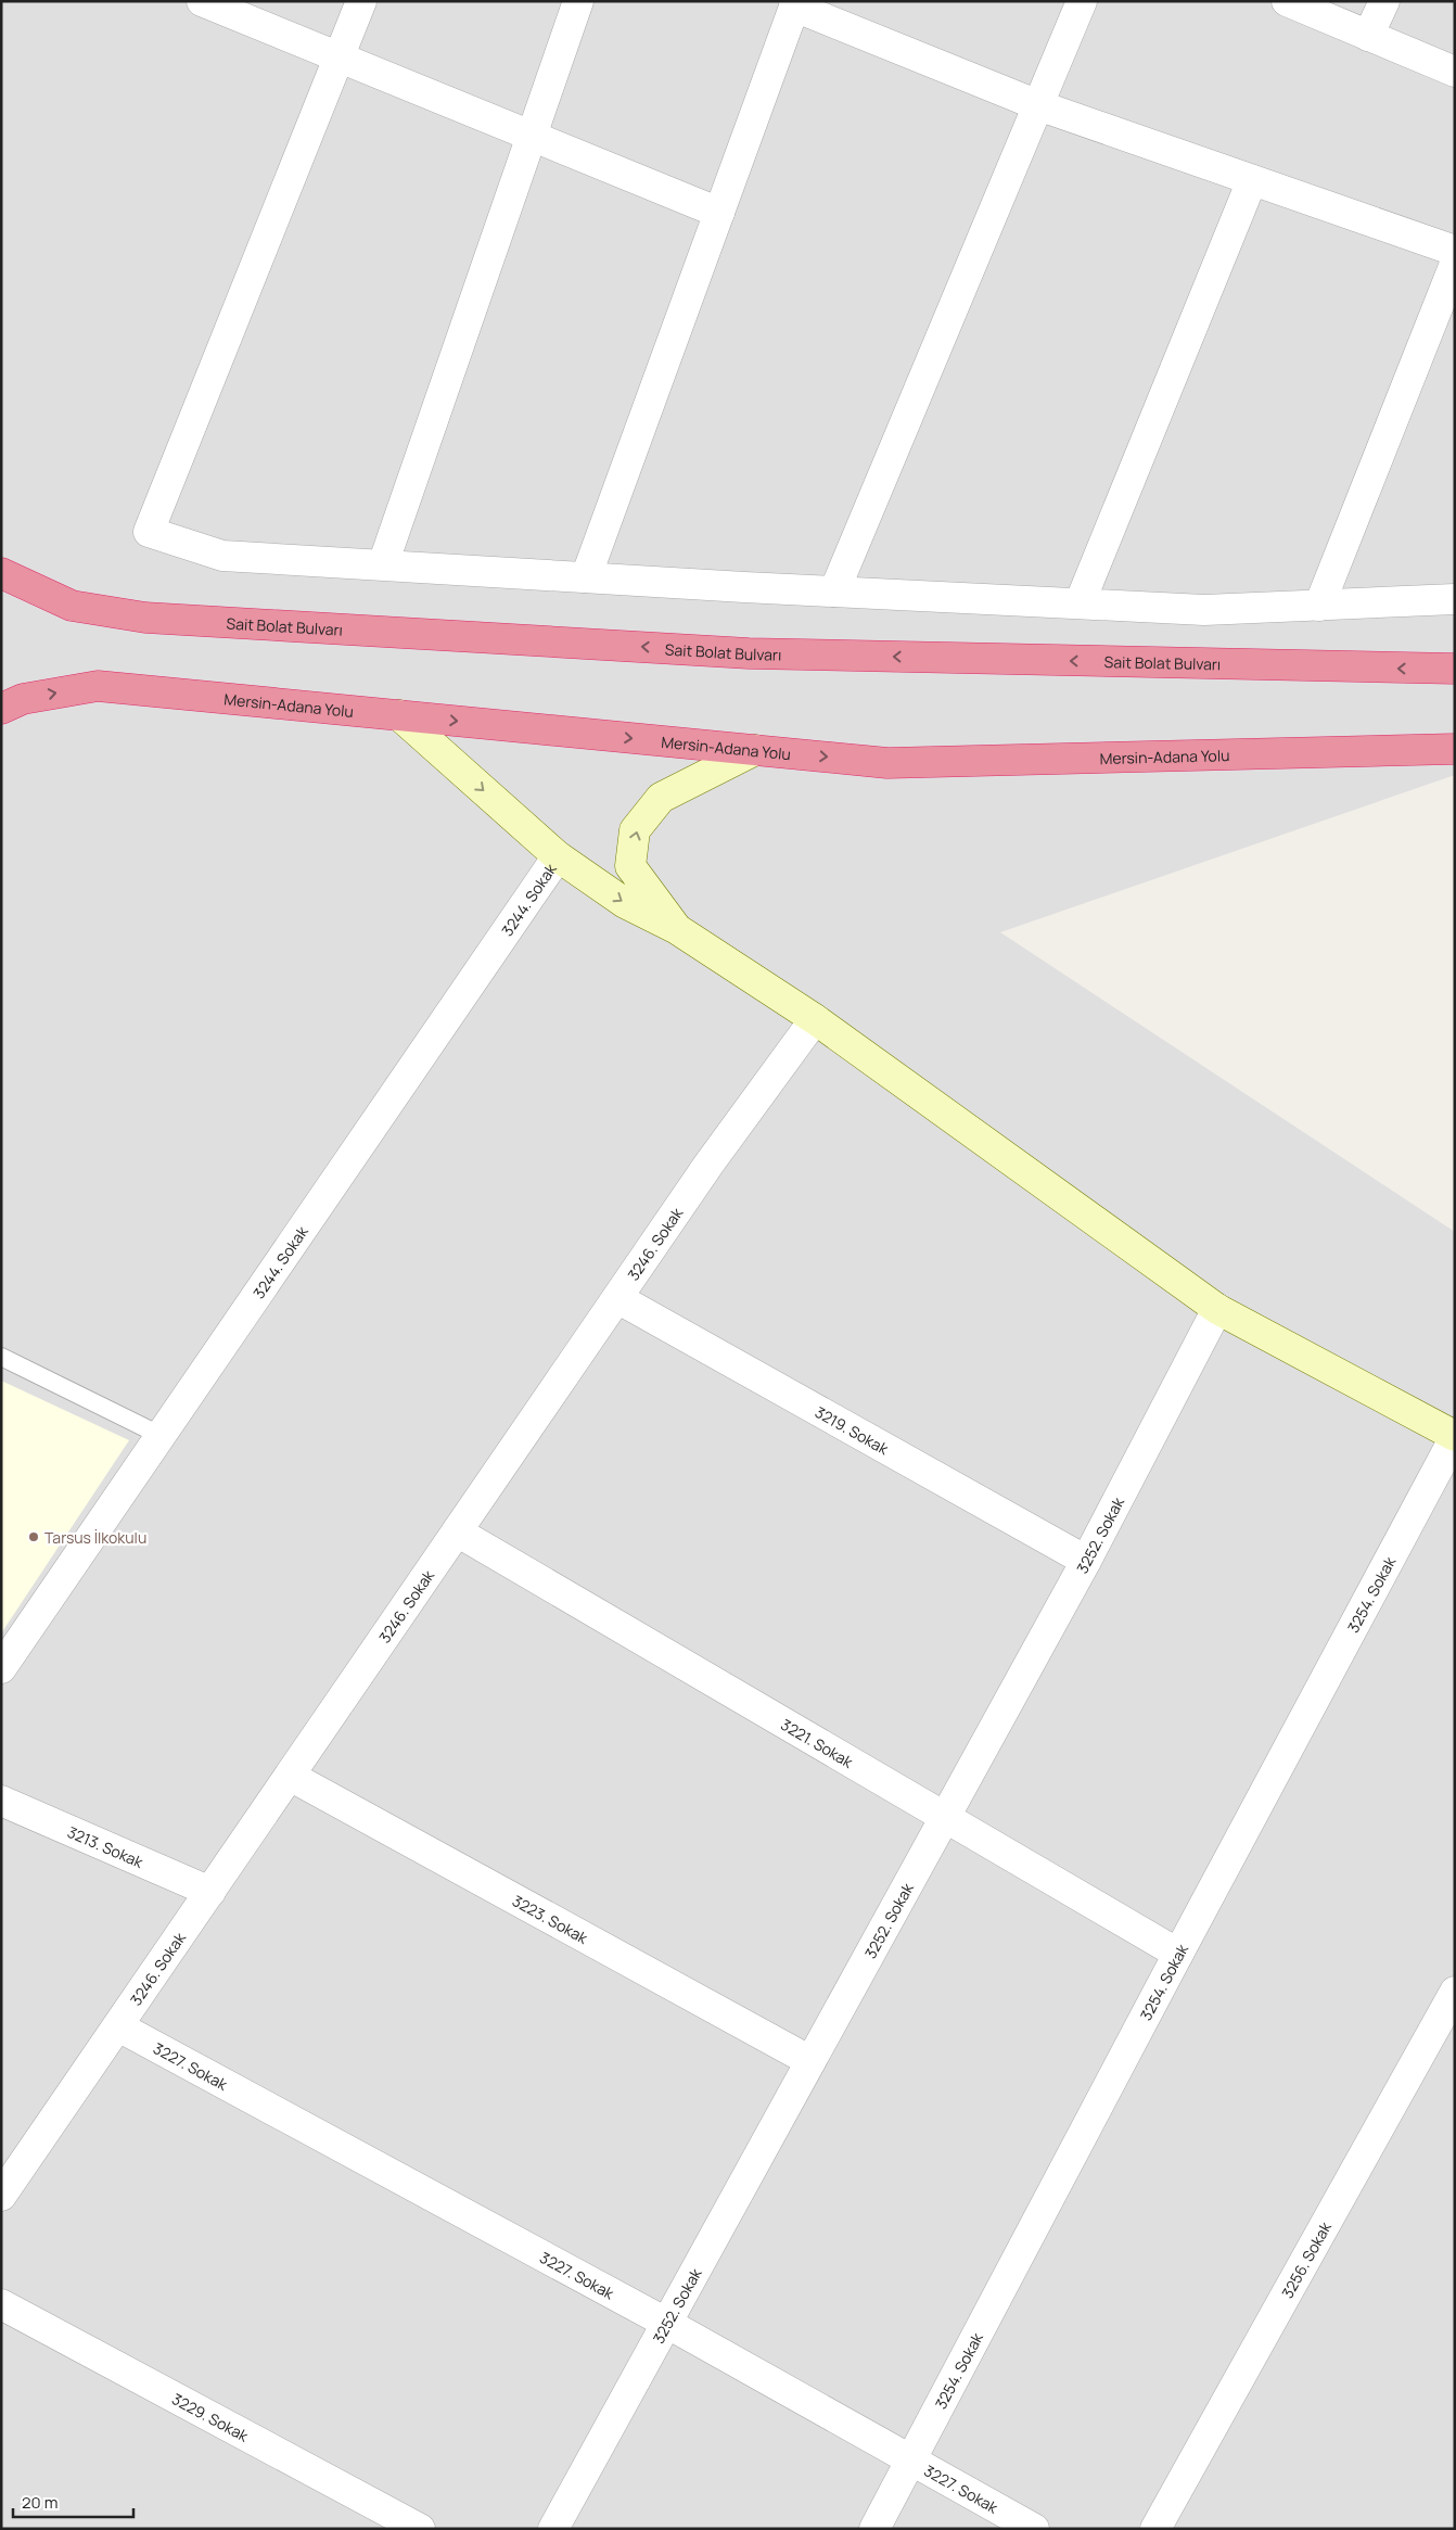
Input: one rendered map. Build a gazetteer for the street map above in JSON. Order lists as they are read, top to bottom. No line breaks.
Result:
{"streets":{"highway":["Sait Bolat Bulvarı","Mersin-Adana Yolu"],"street":["3244. Sokak","3246. Sokak","3219. Sokak","3252. Sokak","3254. Sokak","3221. Sokak","3213. Sokak","3223. Sokak","3227. Sokak","3256. Sokak","3229. Sokak"]},"crossings":[["3246. Sokak","3219. Sokak"],["3246. Sokak","3221. Sokak"],["3246. Sokak","3213. Sokak"],["3246. Sokak","3223. Sokak"],["3246. Sokak","3227. Sokak"],["3219. Sokak","3252. Sokak"],["3252. Sokak","3221. Sokak"],["3252. Sokak","3223. Sokak"],["3252. Sokak","3227. Sokak"],["3254. Sokak","3221. Sokak"],["3254. Sokak","3227. Sokak"]],"one_way":["Sait Bolat Bulvarı","Mersin-Adana Yolu"],"places":["Tarsus İlkokulu"],"scale_bar":"20 m"}
